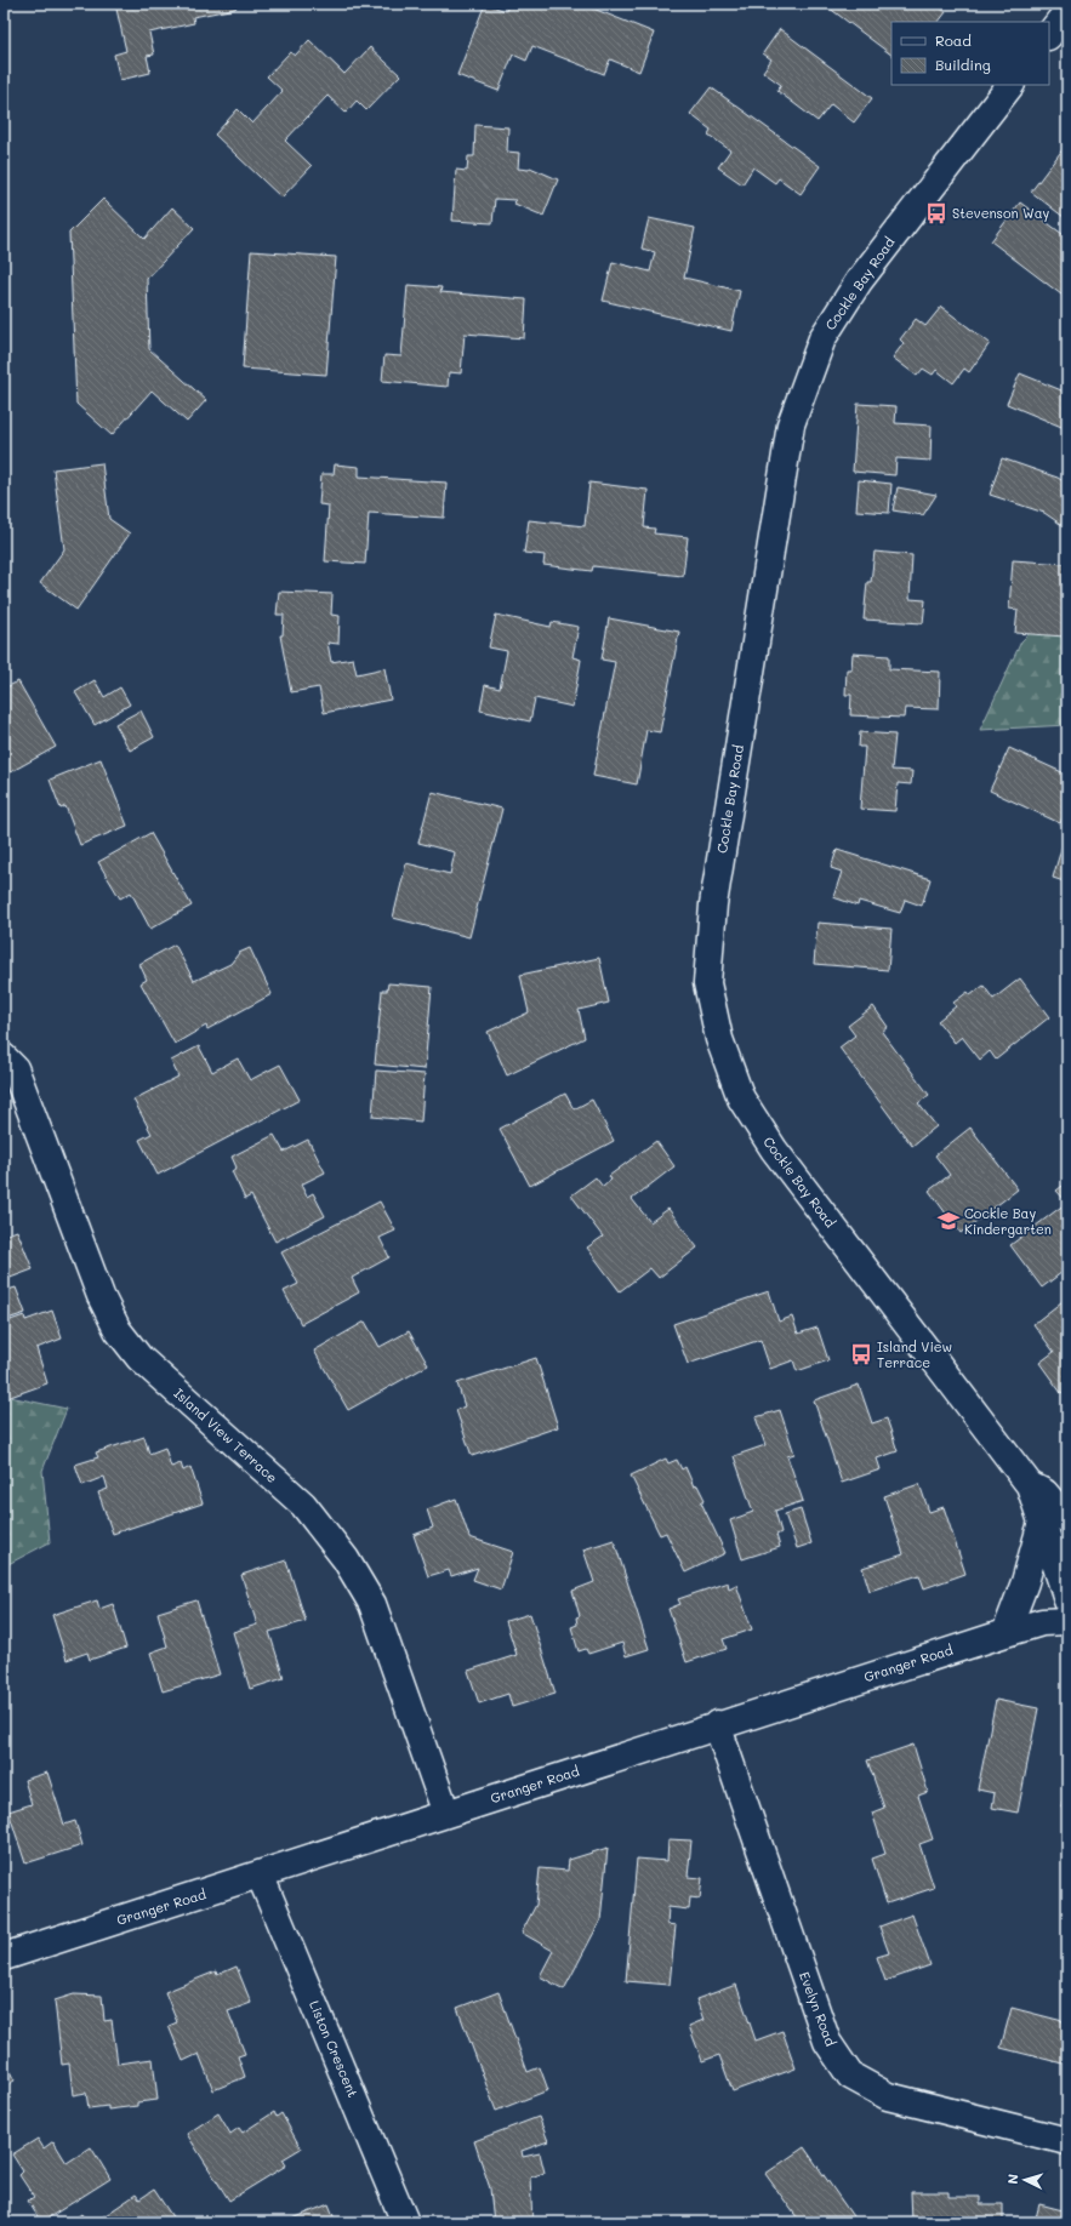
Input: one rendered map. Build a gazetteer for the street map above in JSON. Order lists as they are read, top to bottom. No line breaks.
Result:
{"streets":{"street":["Cockle Bay Road","Island View Terrace","Granger Road","Evelyn Road","Liston Crescent"]},"crossings":[["Island View Terrace","Granger Road"],["Granger Road","Evelyn Road"],["Granger Road","Liston Crescent"]],"places":{"bus stop":["Stevenson Way","Island View Terrace"],"school or university":["Cockle Bay Kindergarten"]},"legend":["Road","Building"],"north":"left"}
